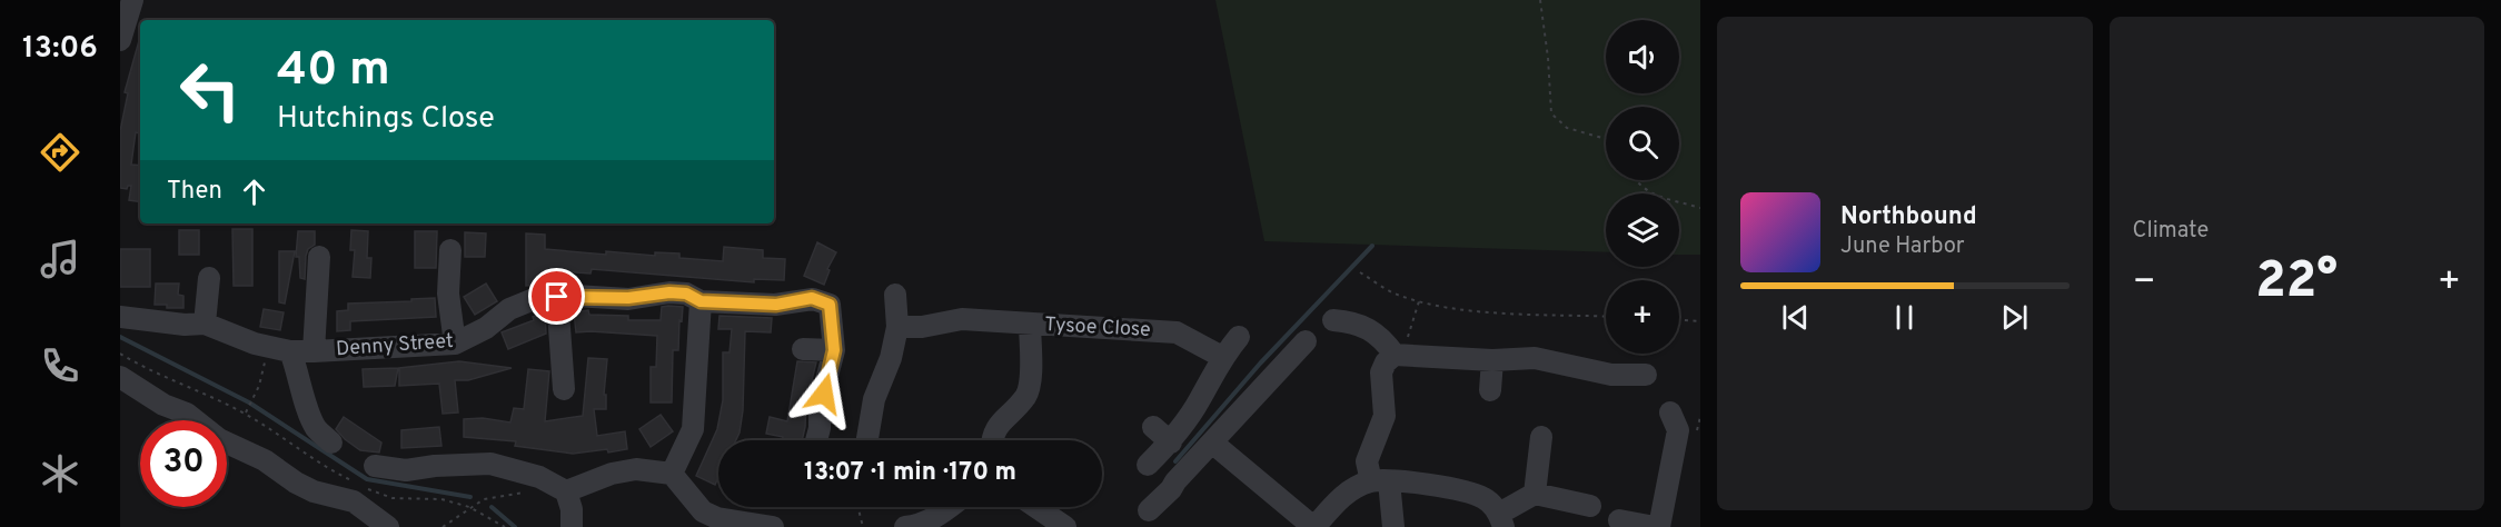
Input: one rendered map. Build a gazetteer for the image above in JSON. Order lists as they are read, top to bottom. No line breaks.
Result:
{"streets":{"street":["Tysoe Close","Denny Street"]},"page":{"tabs":"13:06","tile":"Climate","map_buttons":"+","turn":["40 m","Hutchings Close"],"then":"Then","song":["Northbound","June Harbor"],"heat":["−","22°","+"],"limit":"30","trip":"13:07 · 1 min · 170 m"}}
